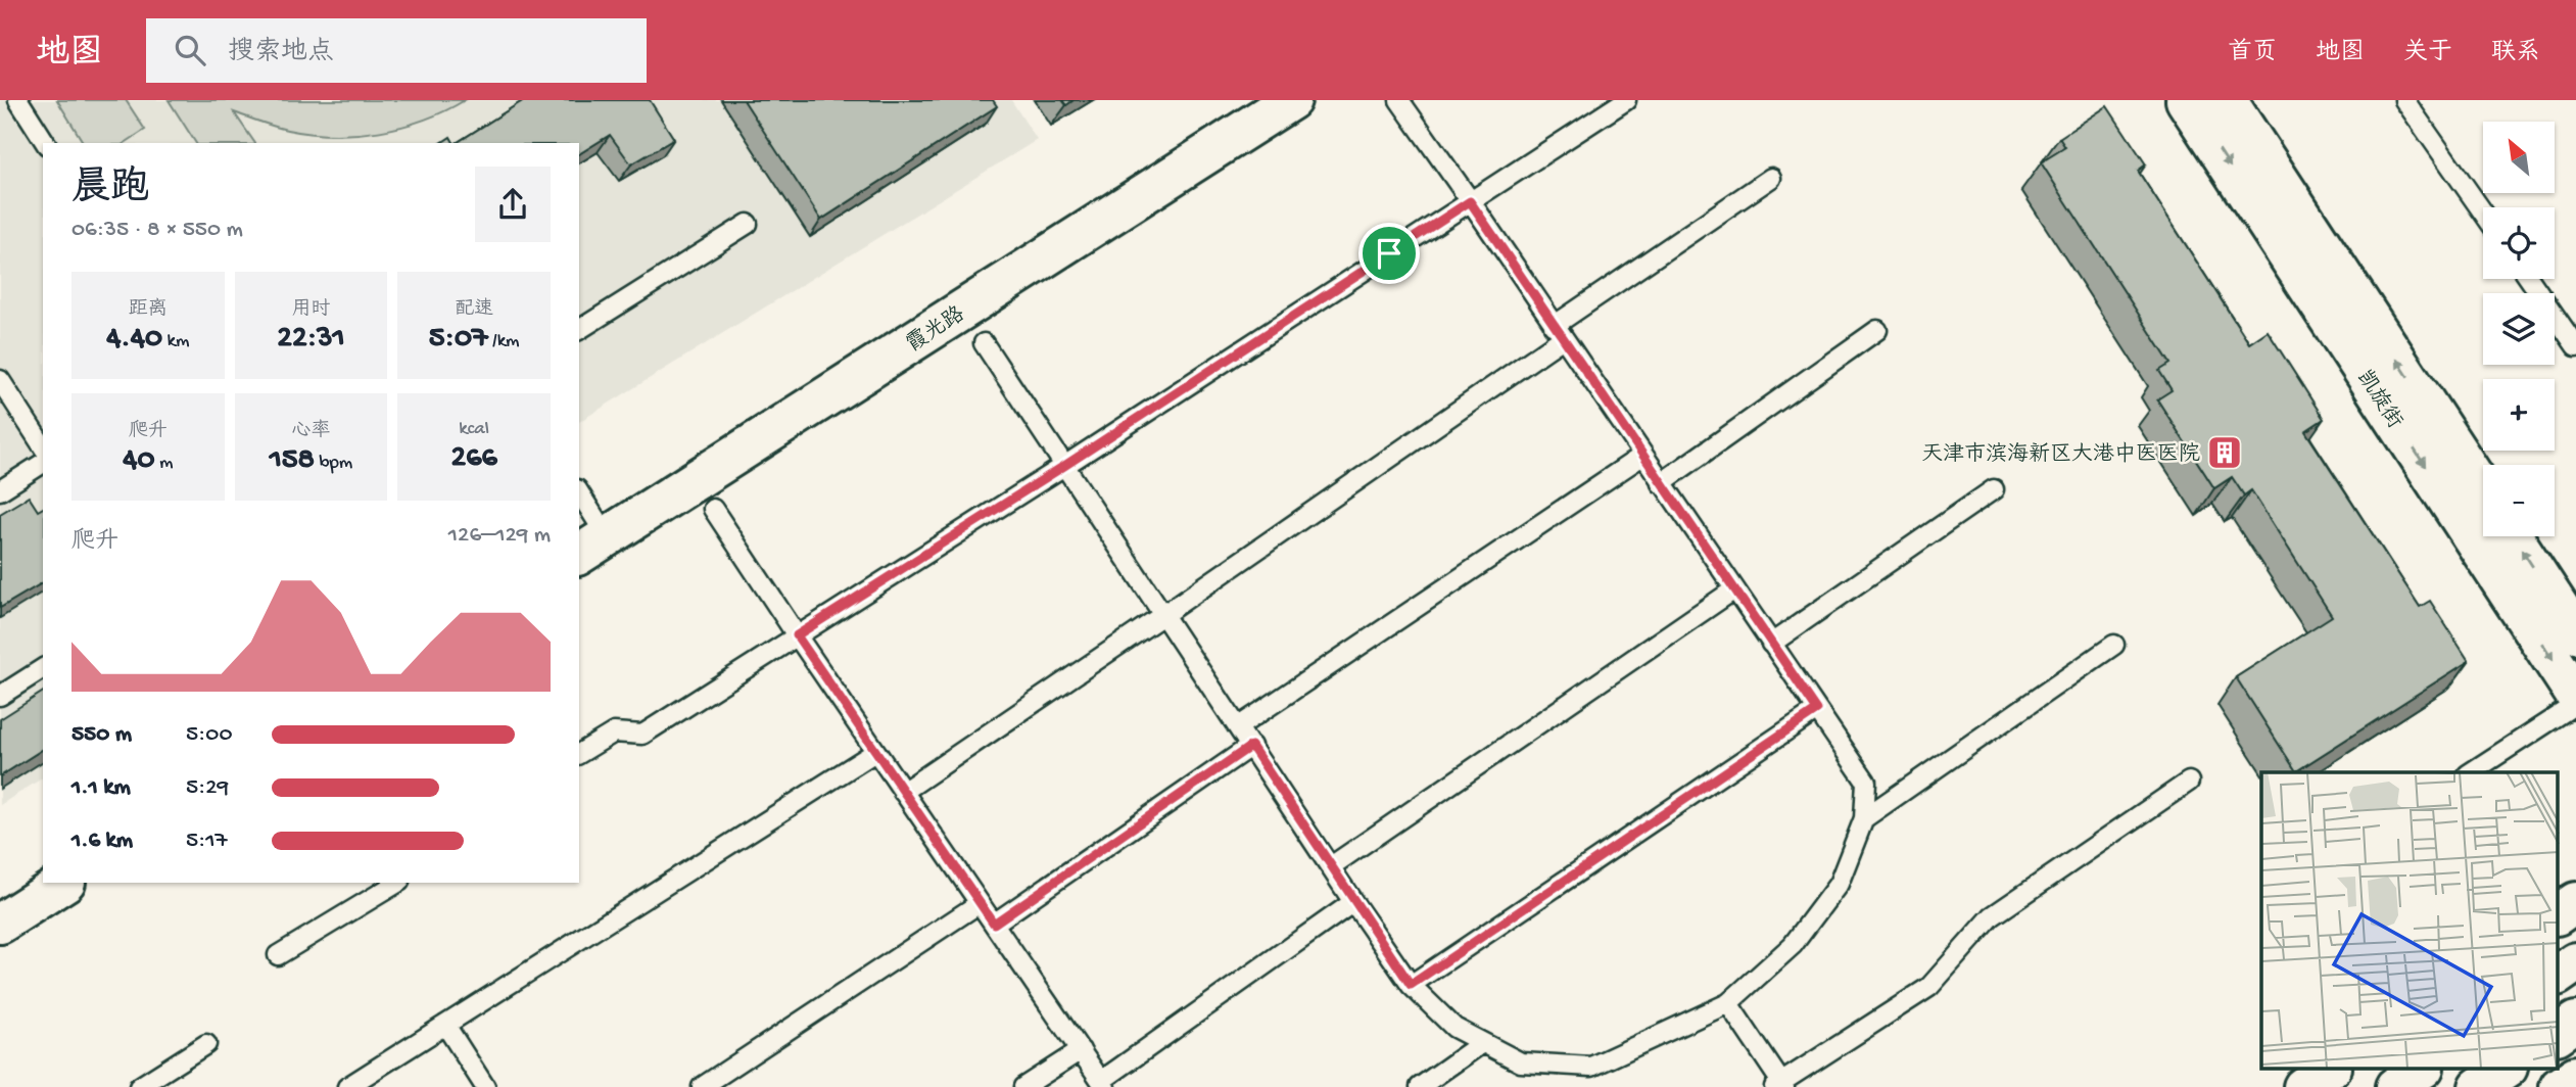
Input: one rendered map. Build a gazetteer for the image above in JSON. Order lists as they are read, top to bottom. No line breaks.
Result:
{"streets":{"street":["霞光路","凯旋街"]},"places":{"building":["天津市滨海新区大港中医医院"]},"north":"top left","page":{"header":"地图","search":"搜索地点","nav":["首页","地图","关于","联系"],"map_buttons":["+","−"],"heading":["晨跑","06:35 · 8 × 550 m"],"stats":[["距离","4.40 km"],["用时","22:31"],["配速","5:07 /km"],["爬升","40 m"],["心率","158 bpm"],["kcal","266"]],"chart":["爬升","126–129 m"],"list":[{"name":"550 m","note":"5:00"},{"name":"1.1 km","note":"5:29"},{"name":"1.6 km","note":"5:17"}]}}
